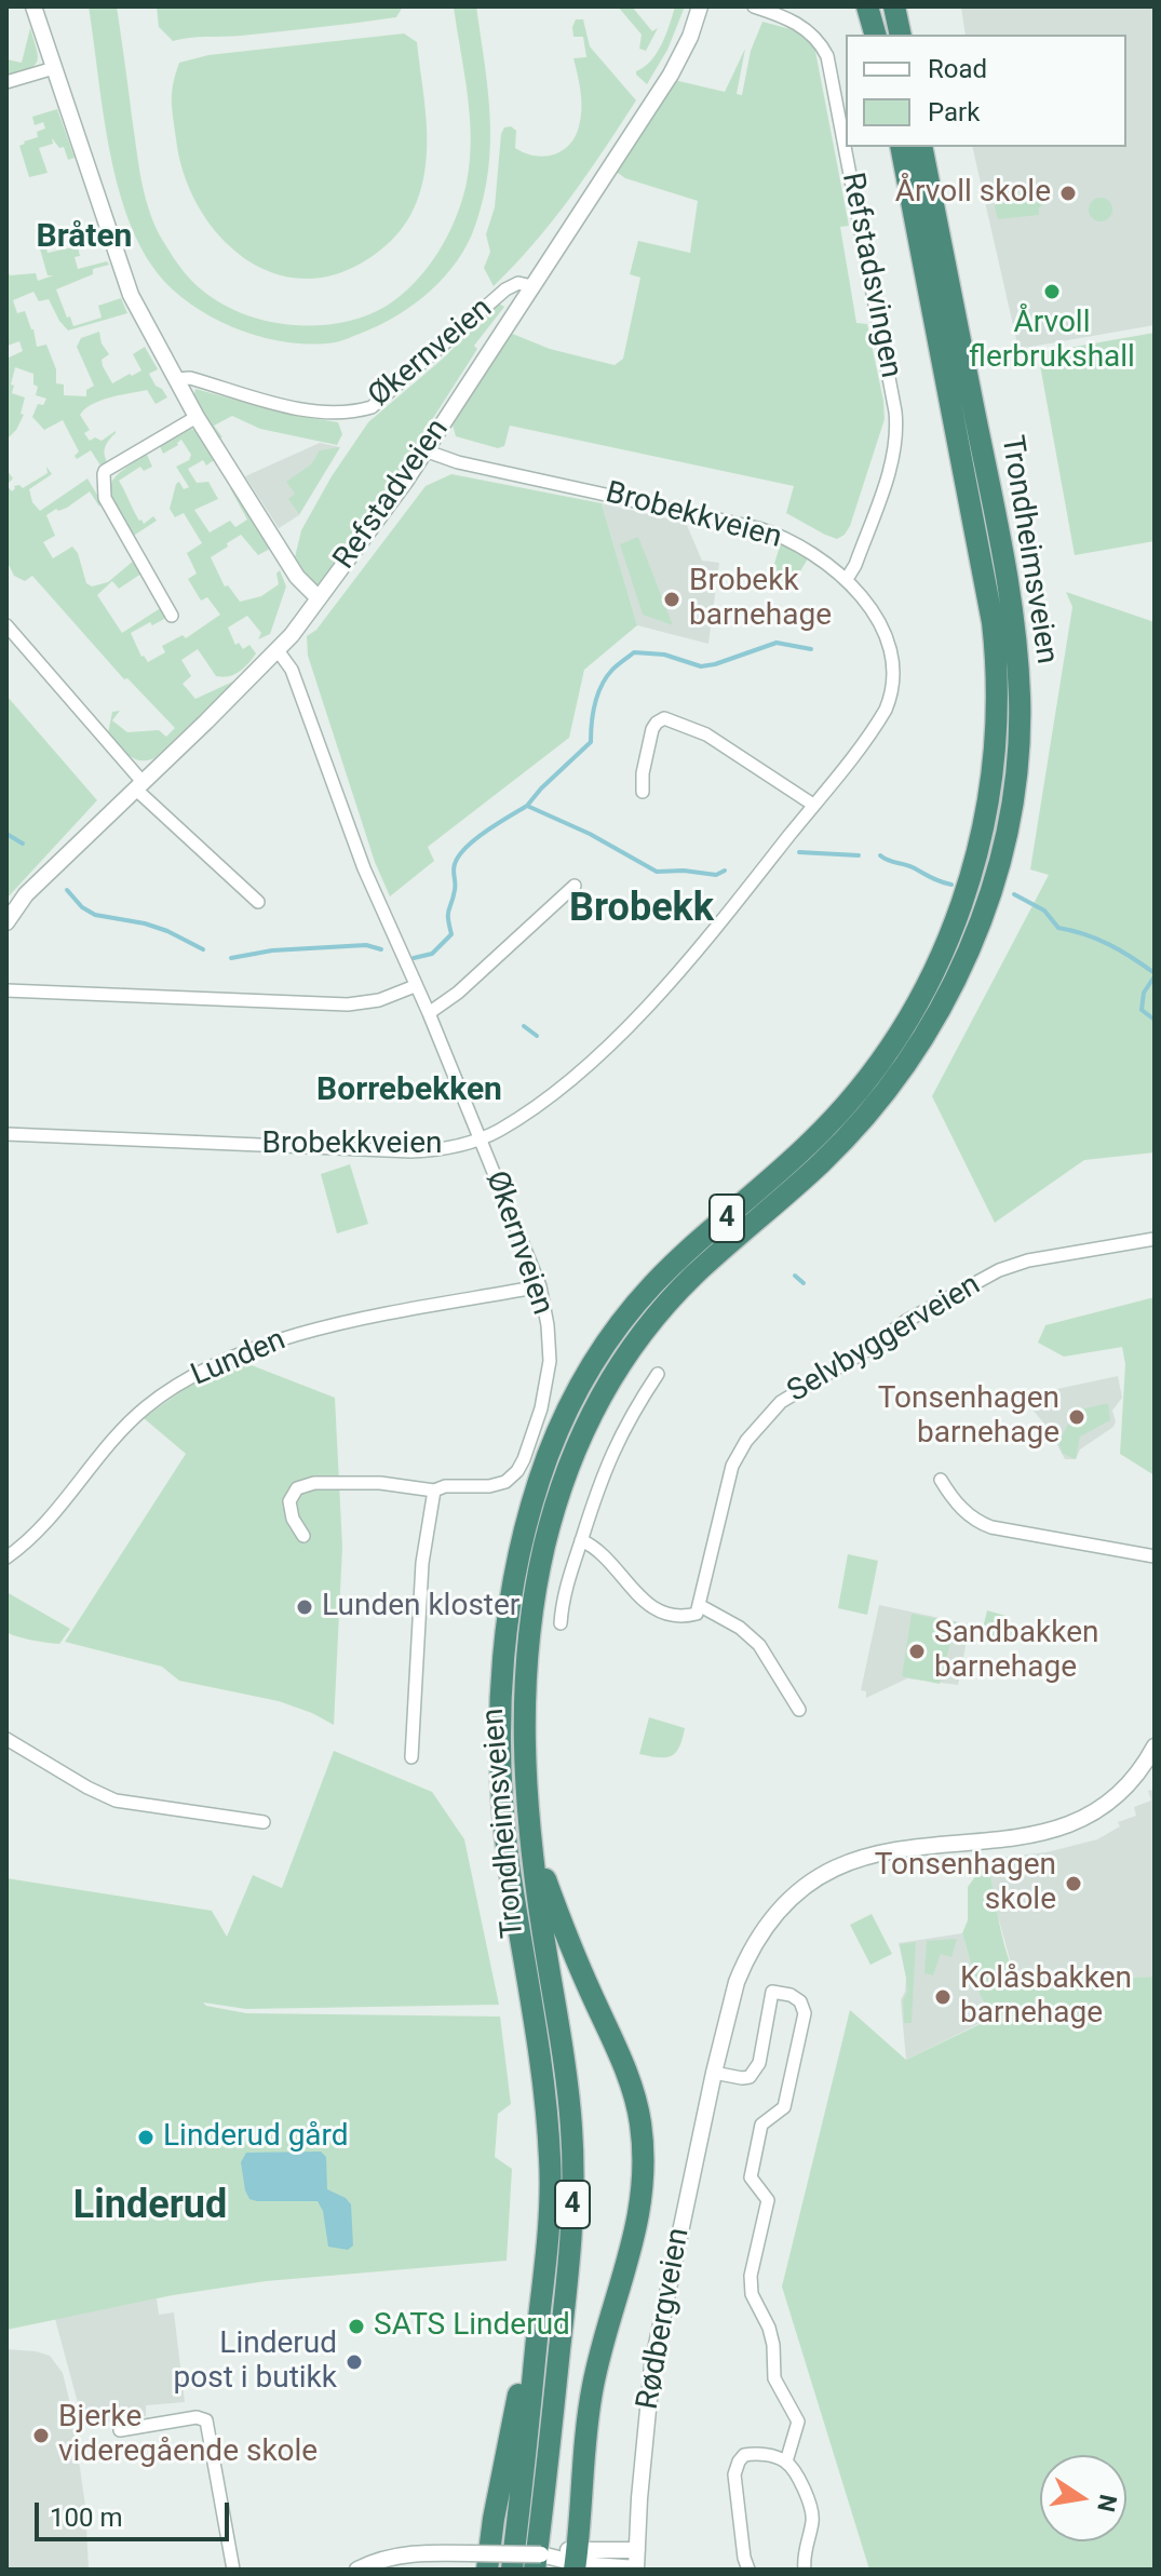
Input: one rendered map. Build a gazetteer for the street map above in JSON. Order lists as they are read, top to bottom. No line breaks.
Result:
{"streets":{"highway":["Trondheimsveien","4"],"street":["Refstadsvingen","Økernveien","Refstadveien","Brobekkveien","Selvbyggerveien","Lunden","Rødbergveien"]},"crossings":[["Refstadsvingen","Brobekkveien"],["Økernveien","Refstadveien"],["Økernveien","Brobekkveien"],["Økernveien","Lunden"],["Refstadveien","Brobekkveien"]],"districts":["Bråten","Brobekk","Borrebekken","Linderud"],"places":["Årvoll skole","Årvoll flerbrukshall","Brobekk barnehage","Tonsenhagen barnehage","Lunden kloster","Sandbakken barnehage","Tonsenhagen skole","Kolåsbakken barnehage","Linderud gård","SATS Linderud","Linderud post i butikk","Bjerke videregående skole"],"legend":["Road","Park"],"scale_bar":"100 m","north":"right"}
